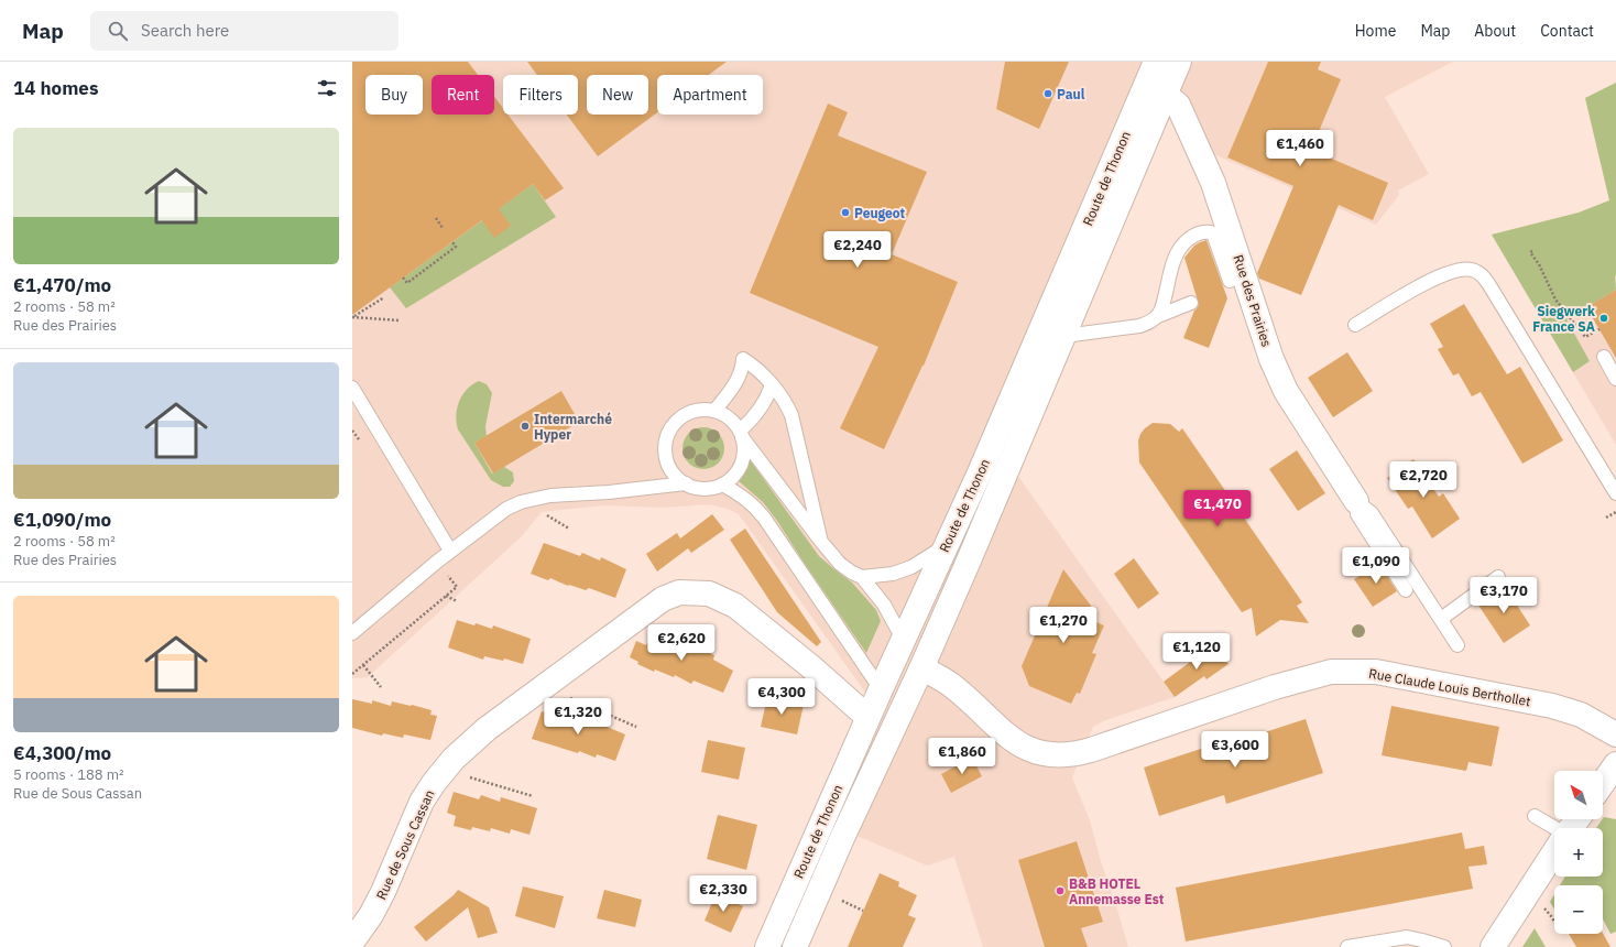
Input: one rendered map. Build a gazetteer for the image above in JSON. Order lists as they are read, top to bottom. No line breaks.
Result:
{"streets":{"street":["Route de Thonon","Rue des Prairies","Rue Claude Louis Berthollet","Rue de Sous Cassan"]},"crossings":[["Route de Thonon","Rue des Prairies"],["Route de Thonon","Rue Claude Louis Berthollet"],["Route de Thonon","Rue de Sous Cassan"]],"places":["Paul","Peugeot","Siegwerk France SA","Intermarché Hyper","B&B HOTEL Annemasse Est"],"north":"top left","page":{"header":"Map","search":"Search here","nav":["Home","Map","About","Contact"],"heading":"14 homes","chip":["Buy","Rent","Filters","New","Apartment"],"list":[{"name":"€1,470/mo","note":"2 rooms · 58 m² · Rue des Prairies"},{"name":"€1,090/mo","note":"2 rooms · 58 m² · Rue des Prairies"},{"name":"€4,300/mo","note":"5 rooms · 188 m² · Rue de Sous Cassan"}],"price":["€1,460","€2,240","€2,720","€1,470","€1,090","€3,170","€1,270","€2,620","€1,120","€4,300","€1,320","€3,600","€1,860","€2,330"],"map_buttons":["+","−"]}}
